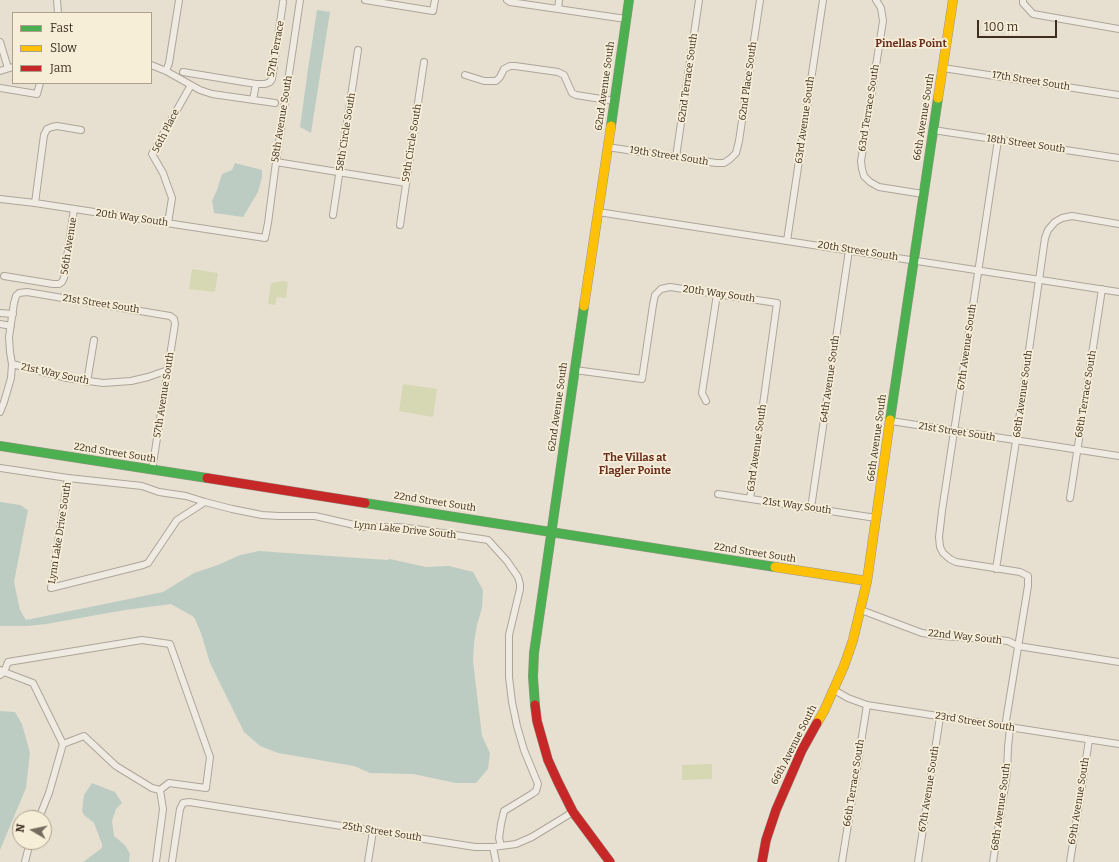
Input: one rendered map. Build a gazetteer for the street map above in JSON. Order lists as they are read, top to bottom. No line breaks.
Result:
{"streets":{"street":["57th Terrace","62nd Terrace South","62nd Place South","17th Street South","62nd Avenue South","63rd Terrace South","66th Avenue South","58th Avenue South","63rd Avenue South","56th Place","58th Circle South","59th Circle South","18th Street South","19th Street South","20th Way South","56th Avenue","20th Street South","21st Street South","67th Avenue South","21st Way South","64th Avenue South","68th Avenue South","68th Terrace South","57th Avenue South","22nd Street South","Lynn Lake Drive South","22nd Way South","23rd Street South","66th Terrace South","69th Avenue South","25th Street South"]},"crossings":[["62nd Terrace South","19th Street South"],["62nd Place South","19th Street South"],["17th Street South","66th Avenue South"],["62nd Avenue South","19th Street South"],["62nd Avenue South","20th Way South"],["62nd Avenue South","20th Street South"],["62nd Avenue South","22nd Street South"],["62nd Avenue South","25th Street South"],["63rd Terrace South","66th Avenue South"],["66th Avenue South","18th Street South"],["66th Avenue South","20th Street South"],["66th Avenue South","21st Street South"],["66th Avenue South","21st Way South"],["66th Avenue South","22nd Street South"],["66th Avenue South","22nd Way South"],["66th Avenue South","23rd Street South"],["58th Avenue South","20th Way South"],["63rd Avenue South","20th Way South"],["63rd Avenue South","20th Street South"],["63rd Avenue South","21st Way South"],["56th Place","20th Way South"],["18th Street South","67th Avenue South"],["20th Way South","56th Avenue"],["20th Street South","67th Avenue South"],["20th Street South","64th Avenue South"],["20th Street South","68th Avenue South"],["20th Street South","68th Terrace South"],["21st Street South","67th Avenue South"],["21st Street South","68th Avenue South"],["21st Street South","68th Terrace South"],["21st Street South","57th Avenue South"],["67th Avenue South","68th Avenue South"],["67th Avenue South","23rd Street South"],["21st Way South","64th Avenue South"],["21st Way South","57th Avenue South"],["68th Avenue South","22nd Way South"],["68th Avenue South","23rd Street South"],["57th Avenue South","22nd Street South"],["Lynn Lake Drive South","25th Street South"],["23rd Street South","66th Terrace South"],["23rd Street South","69th Avenue South"]],"districts":["Pinellas Point","The Villas at Flagler Pointe"],"legend":["Fast","Slow","Jam"],"scale_bar":"100 m","north":"left"}
